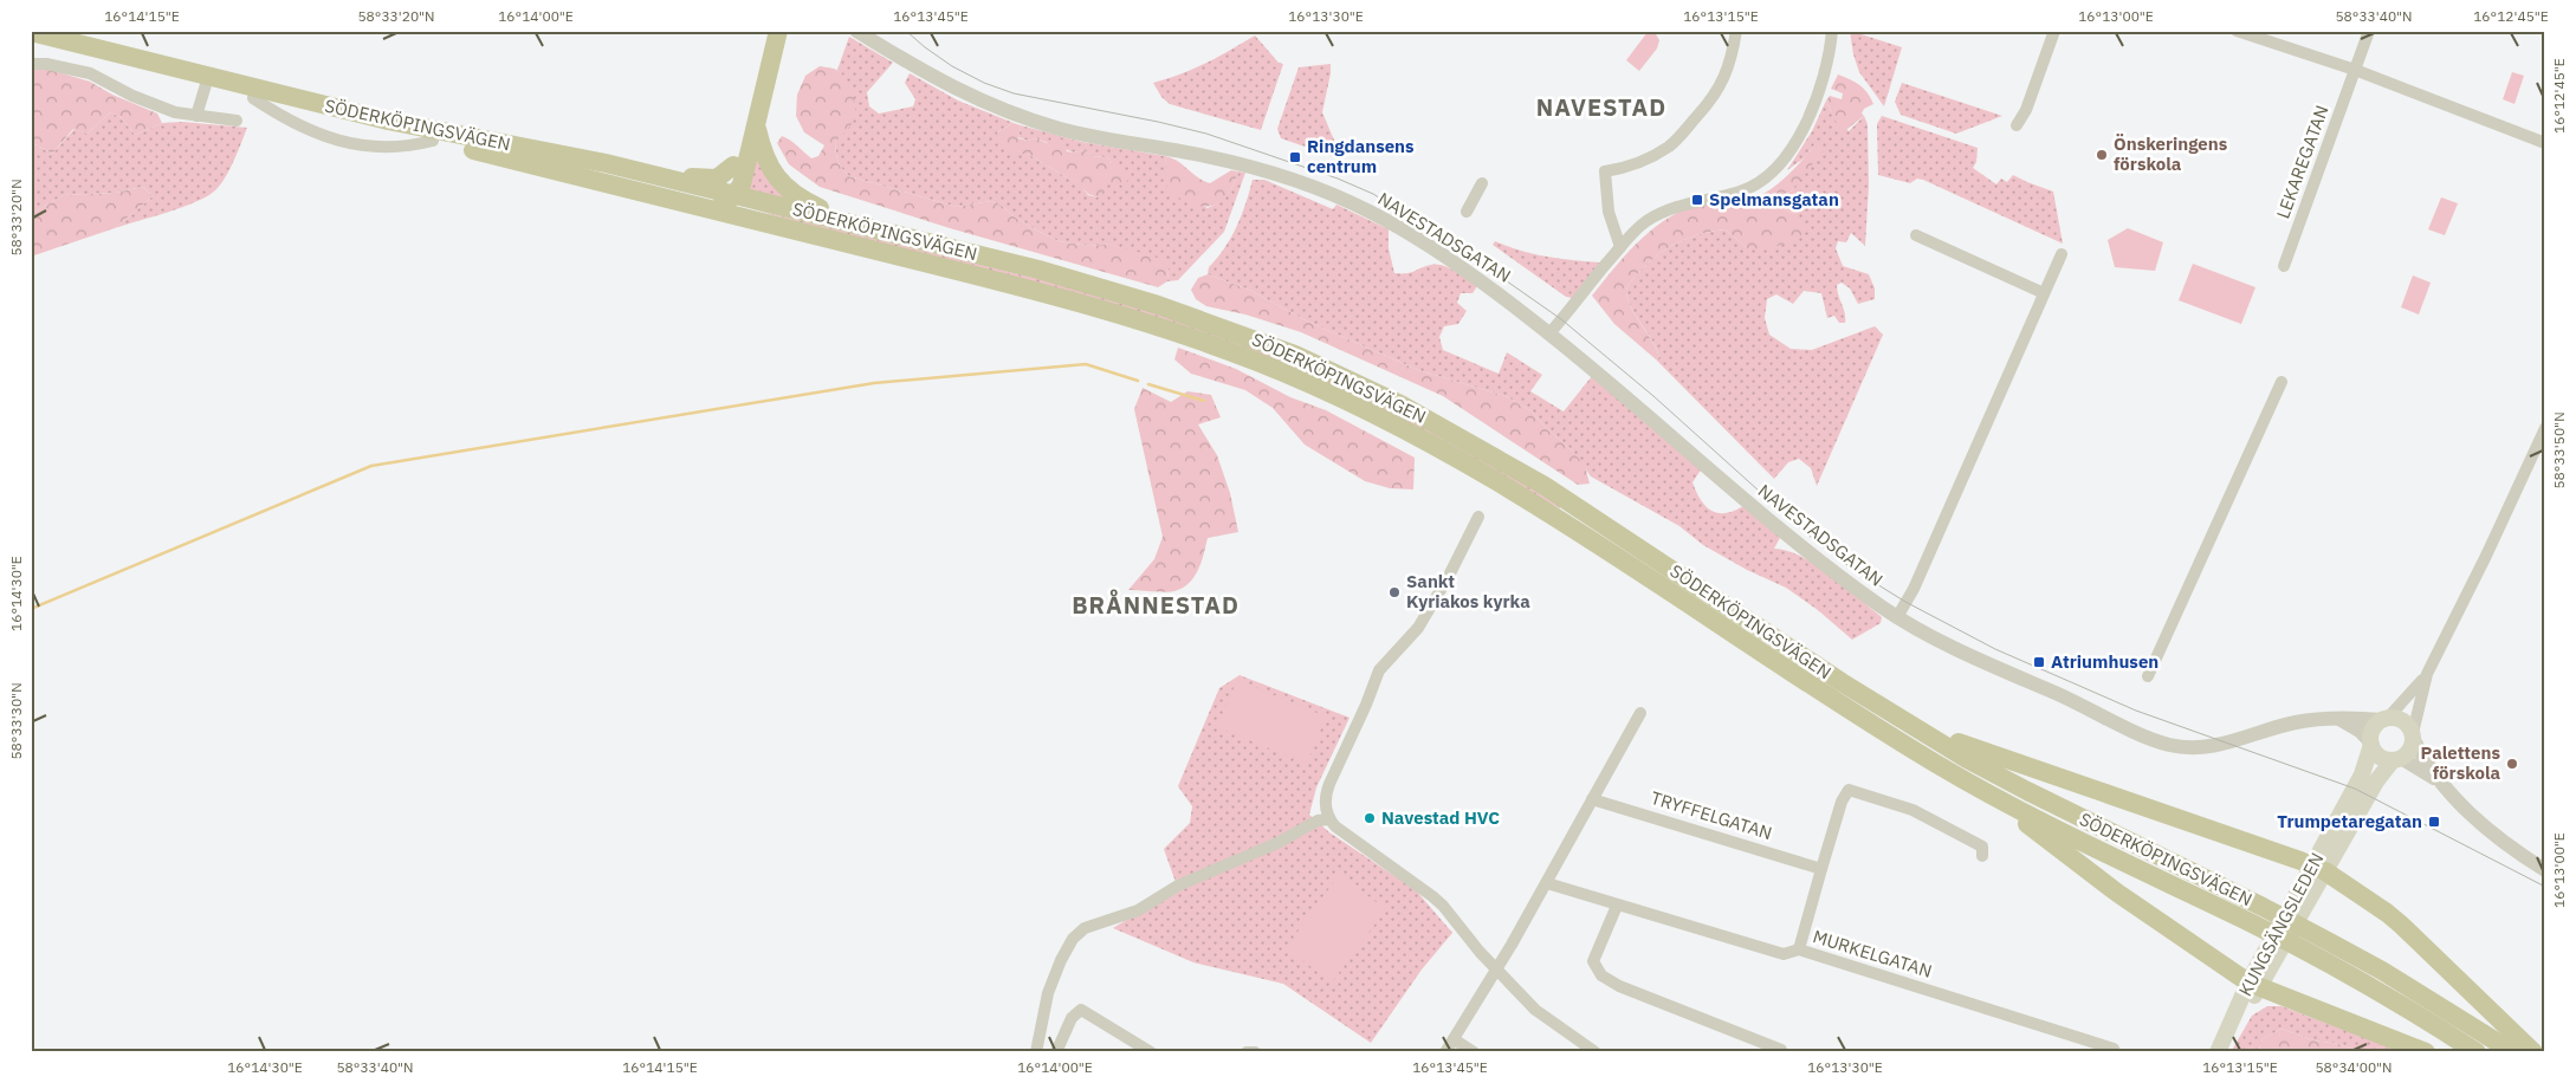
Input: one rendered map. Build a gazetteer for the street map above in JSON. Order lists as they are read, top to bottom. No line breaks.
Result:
{"streets":{"highway":["SÖDERKÖPINGSVÄGEN"],"main road":["KUNGSÄNGSLEDEN"],"street":["LEKAREGATAN","NAVESTADSGATAN","TRYFFELGATAN","MURKELGATAN"]},"crossings":[["NAVESTADSGATAN","KUNGSÄNGSLEDEN"]],"districts":["NAVESTAD","BRÅNNESTAD"],"places":{"other":["Önskeringens förskola","Sankt Kyriakos kyrka","Palettens förskola","Navestad HVC"],"transit":["Ringdansens centrum","Spelmansgatan","Atriumhusen","Trumpetaregatan"]},"coordinates":["16°14'15\"E","58°33'20\"N","16°14'00\"E","16°13'45\"E","16°13'30\"E","16°13'15\"E","16°13'00\"E","58°33'40\"N","16°12'45\"E","58°33'50\"N","16°14'30\"E","58°33'30\"N","58°34'00\"N"]}
